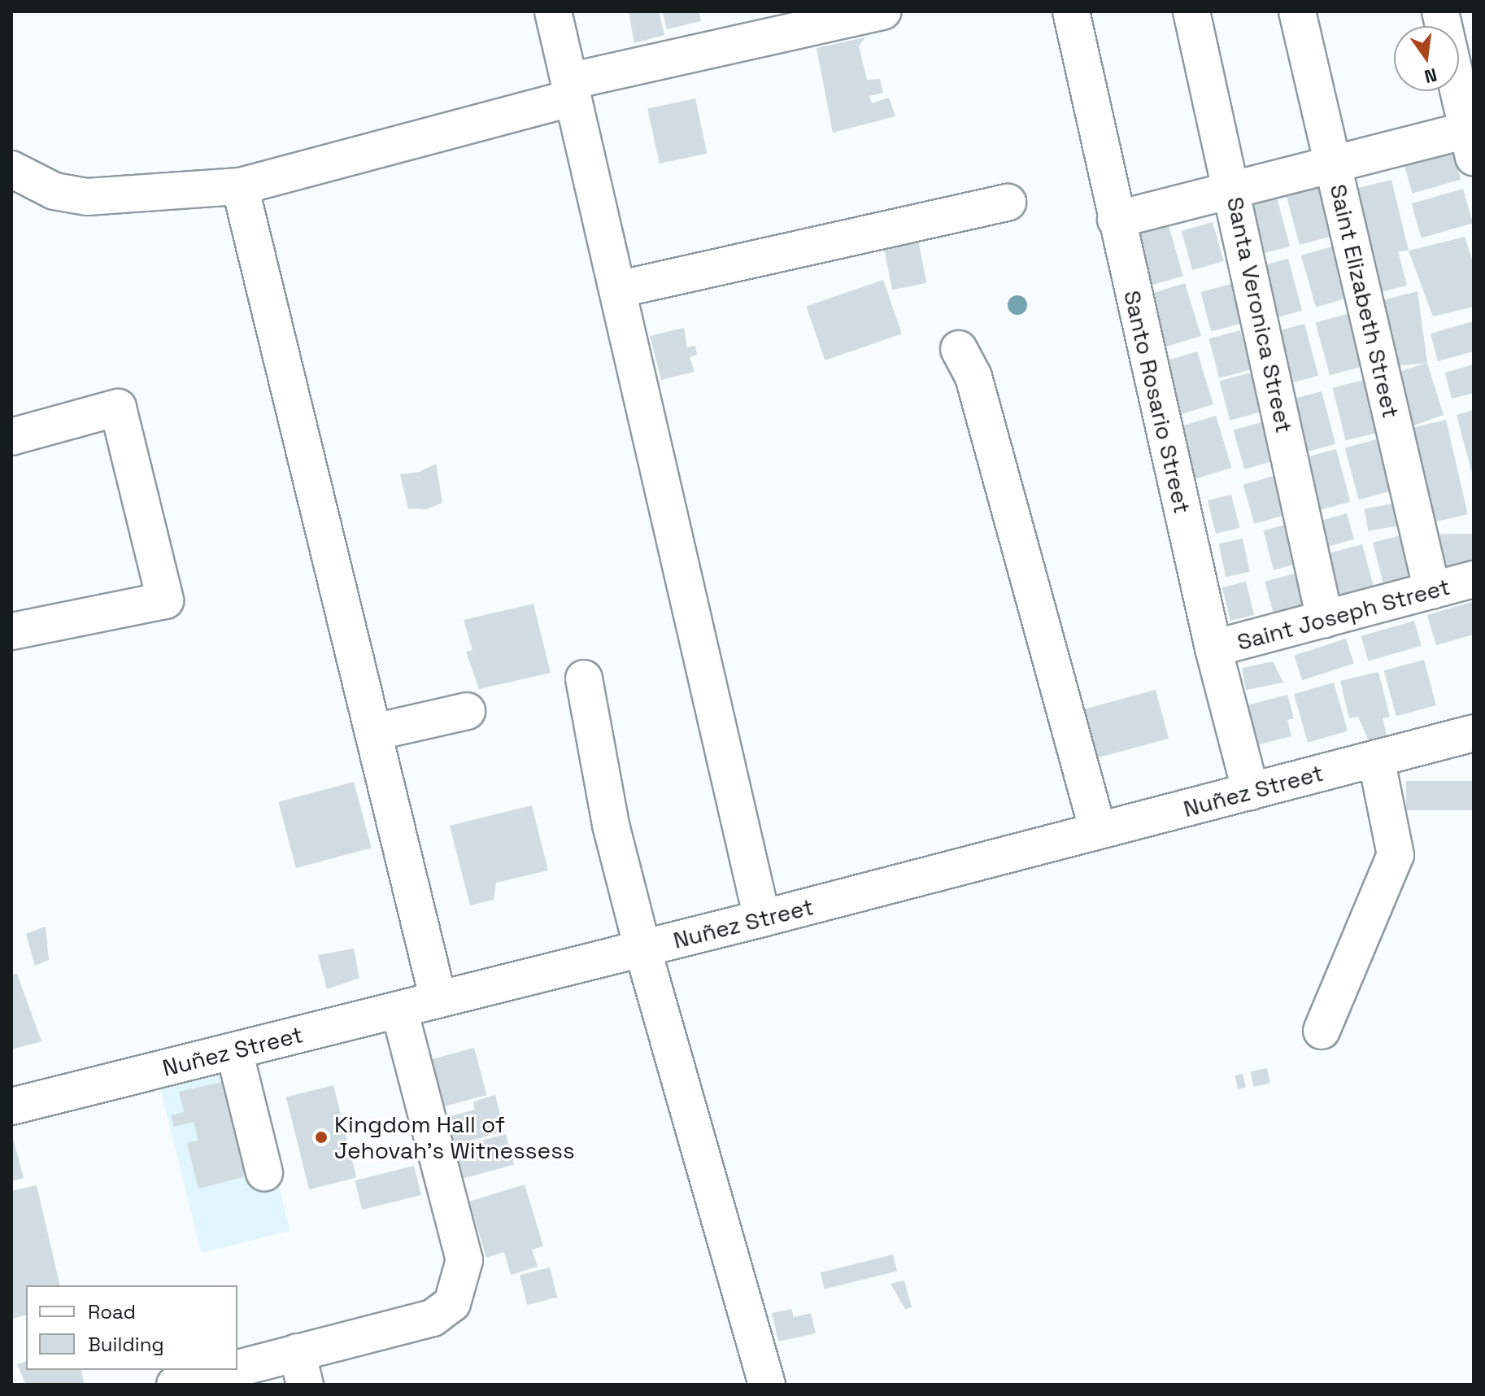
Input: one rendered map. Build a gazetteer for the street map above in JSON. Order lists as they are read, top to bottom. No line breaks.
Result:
{"streets":{"street":["Saint Elizabeth Street","Santa Veronica Street","Santo Rosario Street","Saint Joseph Street","Nuñez Street"]},"crossings":[["Saint Elizabeth Street","Saint Joseph Street"],["Santa Veronica Street","Saint Joseph Street"],["Santo Rosario Street","Saint Joseph Street"],["Santo Rosario Street","Nuñez Street"]],"places":["Kingdom Hall of Jehovah's Witnessess"],"legend":["Road","Building"],"north":"bottom"}
